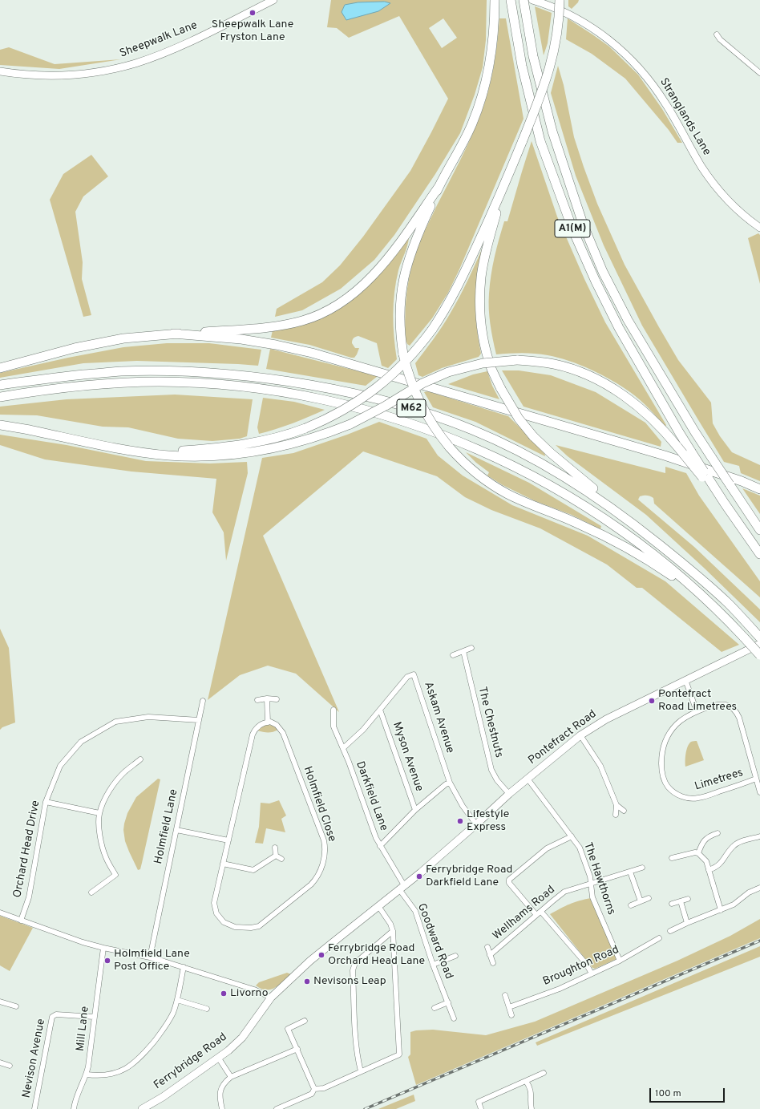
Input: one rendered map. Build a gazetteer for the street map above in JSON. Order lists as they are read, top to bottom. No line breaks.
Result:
{"streets":{"highway":["A1(M)","M62"],"street":["Sheepwalk Lane","Stranglands Lane","Askam Avenue","The Chestnuts","Pontefract Road","Myson Avenue","Limetrees","Darkfield Lane","Holmfield Close","Holmfield Lane","Orchard Head Drive","The Hawthorns","Wellhams Road","Goodward Road","Broughton Road","Mill Lane","Nevison Avenue","Ferrybridge Road"]},"crossings":[["Askam Avenue","Pontefract Road"],["Askam Avenue","Myson Avenue"],["Askam Avenue","Darkfield Lane"],["The Chestnuts","Pontefract Road"],["Pontefract Road","Darkfield Lane"],["Pontefract Road","The Hawthorns"],["Pontefract Road","Goodward Road"],["Pontefract Road","Ferrybridge Road"],["Darkfield Lane","Goodward Road"],["Darkfield Lane","Ferrybridge Road"],["Holmfield Lane","Orchard Head Drive"],["The Hawthorns","Wellhams Road"],["The Hawthorns","Broughton Road"],["Goodward Road","Ferrybridge Road"],["Mill Lane","Nevison Avenue"]],"places":["Sheepwalk Lane Fryston Lane","Pontefract Road Limetrees","Lifestyle Express","Ferrybridge Road Darkfield Lane","Ferrybridge Road Orchard Head Lane","Holmfield Lane Post Office","Nevisons Leap","Livorno"],"scale_bar":"100 m"}
